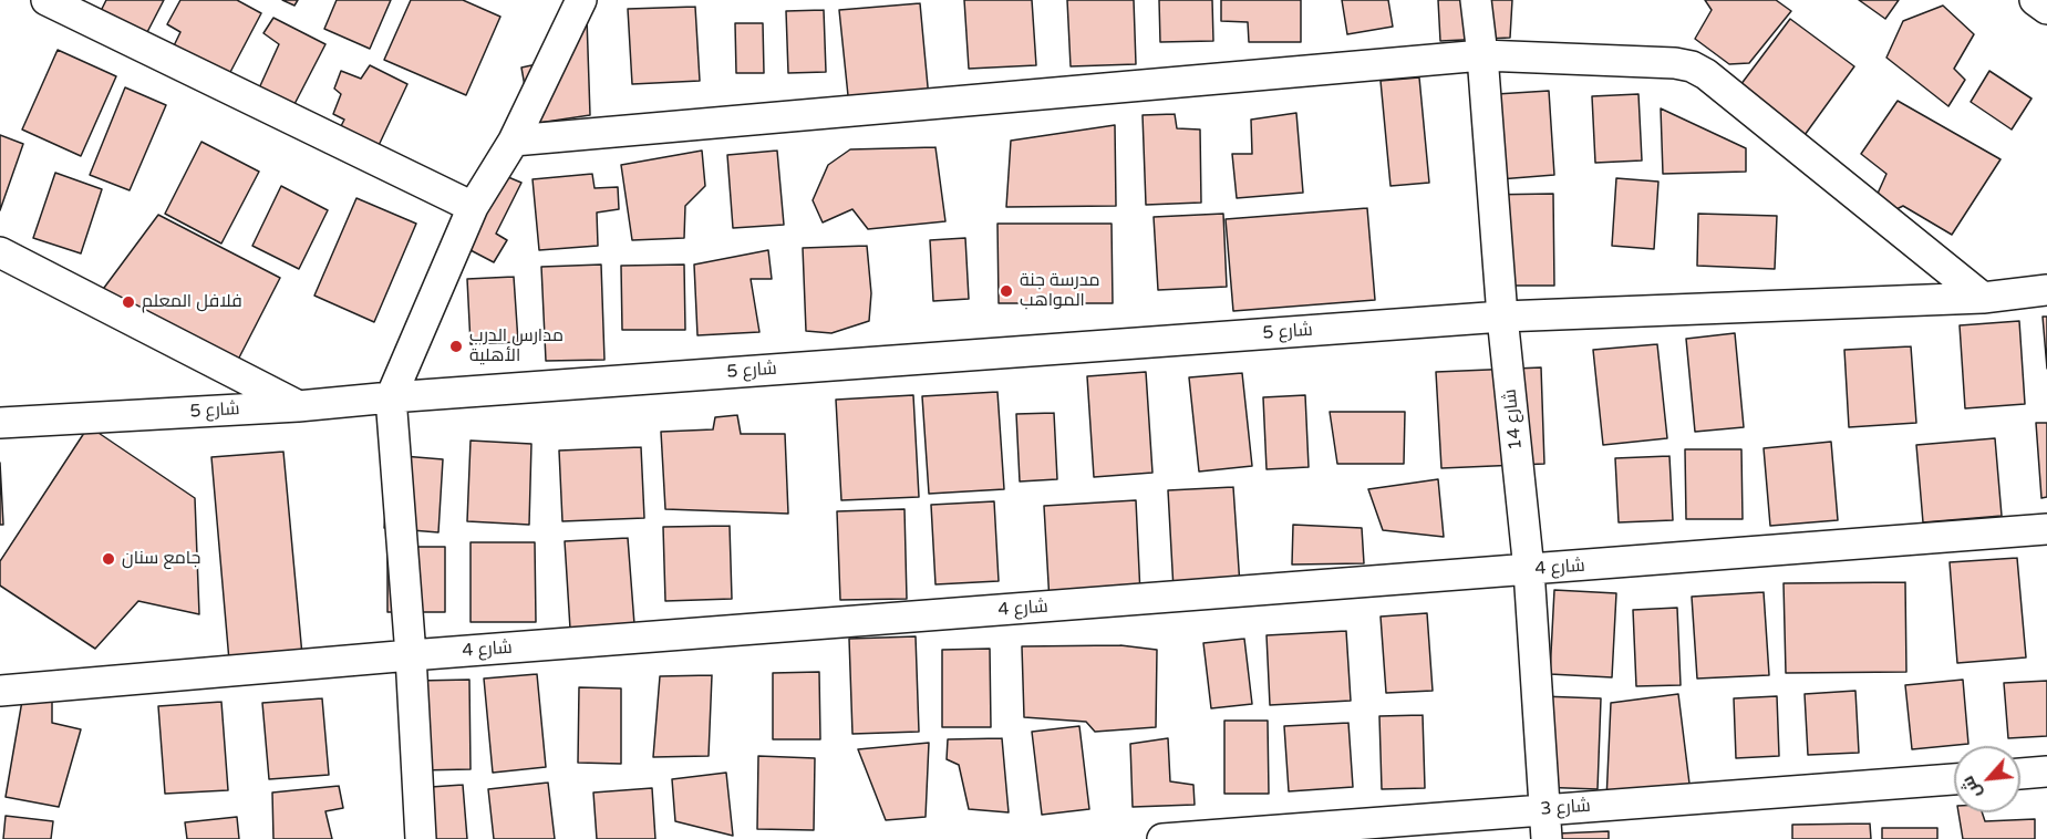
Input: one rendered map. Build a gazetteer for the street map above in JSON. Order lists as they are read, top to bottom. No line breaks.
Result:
{"streets":{"street":["شارع 5","شارع 14","شارع 4","شارع 3"]},"crossings":[["شارع 5","شارع 14"],["شارع 14","شارع 4"],["شارع 14","شارع 3"]],"places":["مدرسة جنة المواهب","فلافل المعلم","مدارس الدرب الأهلية","جامع سنان"],"north":"bottom left"}
